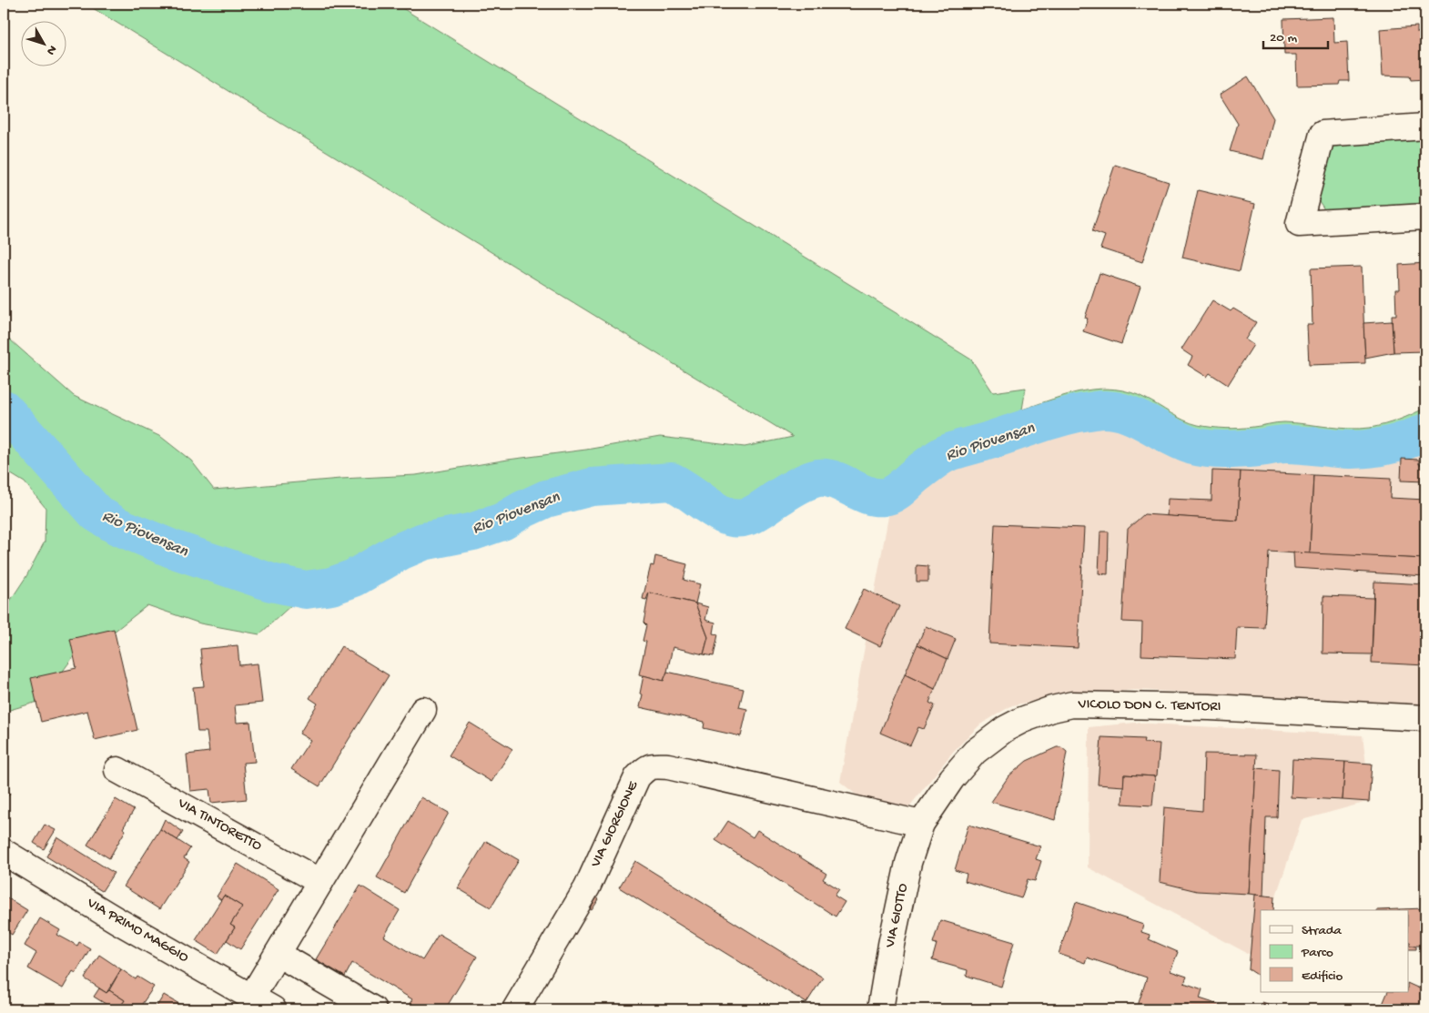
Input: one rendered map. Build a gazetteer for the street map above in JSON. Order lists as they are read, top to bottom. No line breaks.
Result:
{"streets":{"street":["VICOLO DON C. TENTORI","VIA GIORGIONE","VIA TINTORETTO","VIA GIOTTO","VIA PRIMO MAGGIO"]},"crossings":[["VICOLO DON C. TENTORI","VIA GIORGIONE"],["VICOLO DON C. TENTORI","VIA GIOTTO"],["VIA GIORGIONE","VIA GIOTTO"]],"water":["Rio Piovensan"],"legend":["Strada","Parco","Edificio"],"scale_bar":"20 m","north":"bottom right"}
